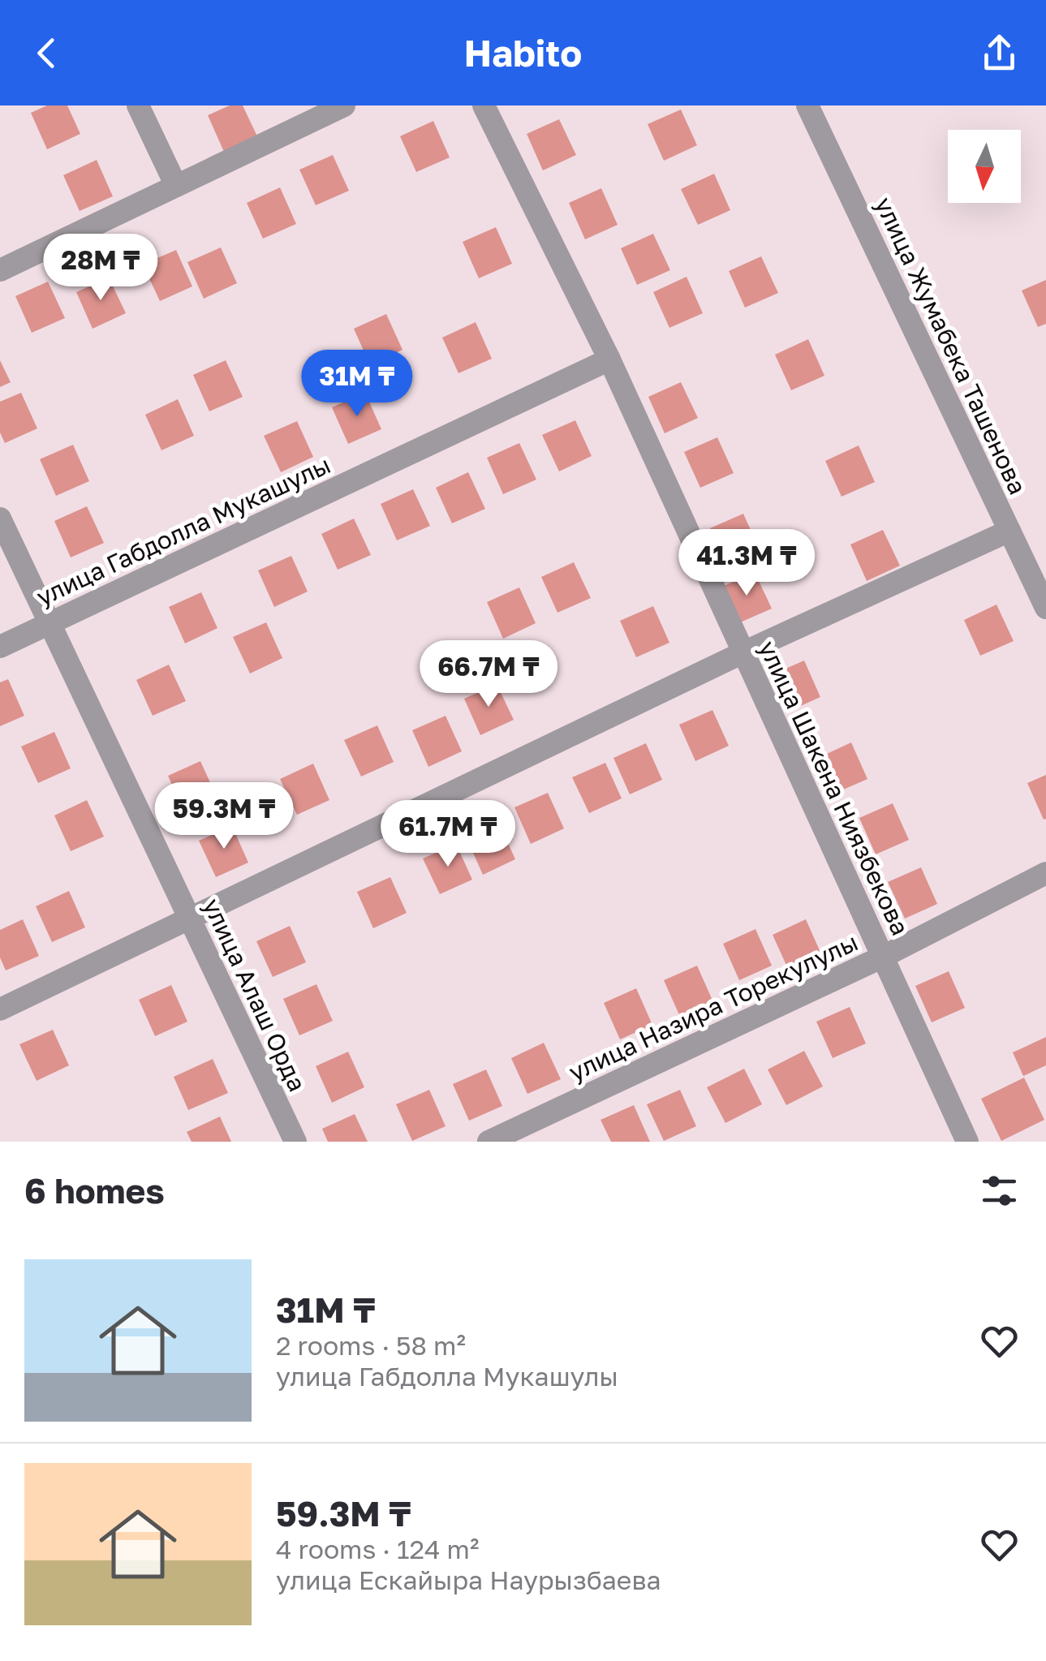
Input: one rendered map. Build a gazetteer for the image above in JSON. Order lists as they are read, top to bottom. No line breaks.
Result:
{"streets":{"street":["улица Жумабека Ташенова","улица Габдолла Мукашулы","улица Шакена Ниязбекова","улица Алаш Орда","улица Назира Торекулулы"]},"crossings":[["улица Габдолла Мукашулы","улица Шакена Ниязбекова"],["улица Габдолла Мукашулы","улица Алаш Орда"],["улица Шакена Ниязбекова","улица Назира Торекулулы"]],"north":"bottom","page":{"header":"Habito","price":["28M ₸","31M ₸","41.3M ₸","66.7M ₸","59.3M ₸","61.7M ₸"],"heading":"6 homes","list":[{"name":"31M ₸","note":"2 rooms · 58 m² · улица Габдолла Мукашулы"},{"name":"59.3M ₸","note":"4 rooms · 124 m² · улица Ескайыра Наурызбаева"}]}}
